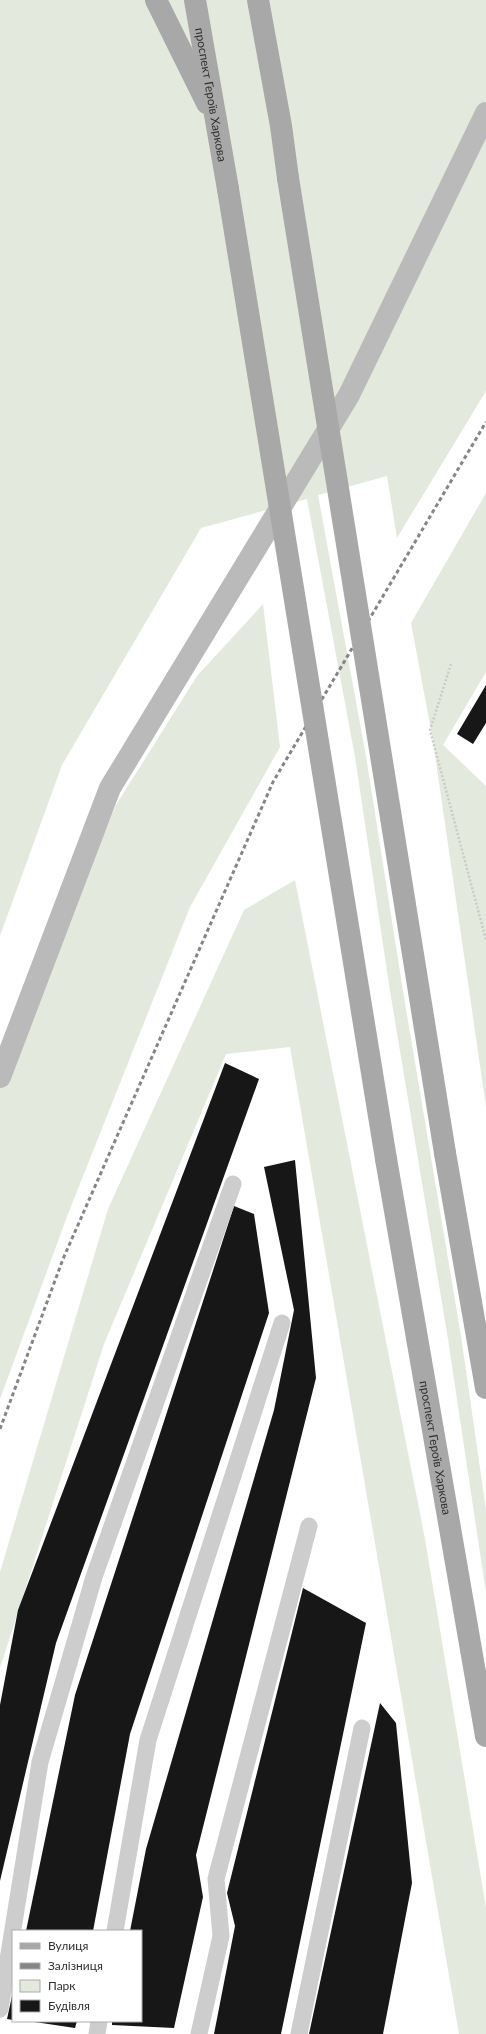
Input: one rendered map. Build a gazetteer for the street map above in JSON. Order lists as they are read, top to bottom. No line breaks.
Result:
{"streets":{"main road":["проспект Героїв Харкова"]},"legend":["Вулиця","Залізниця","Парк","Будівля"]}
